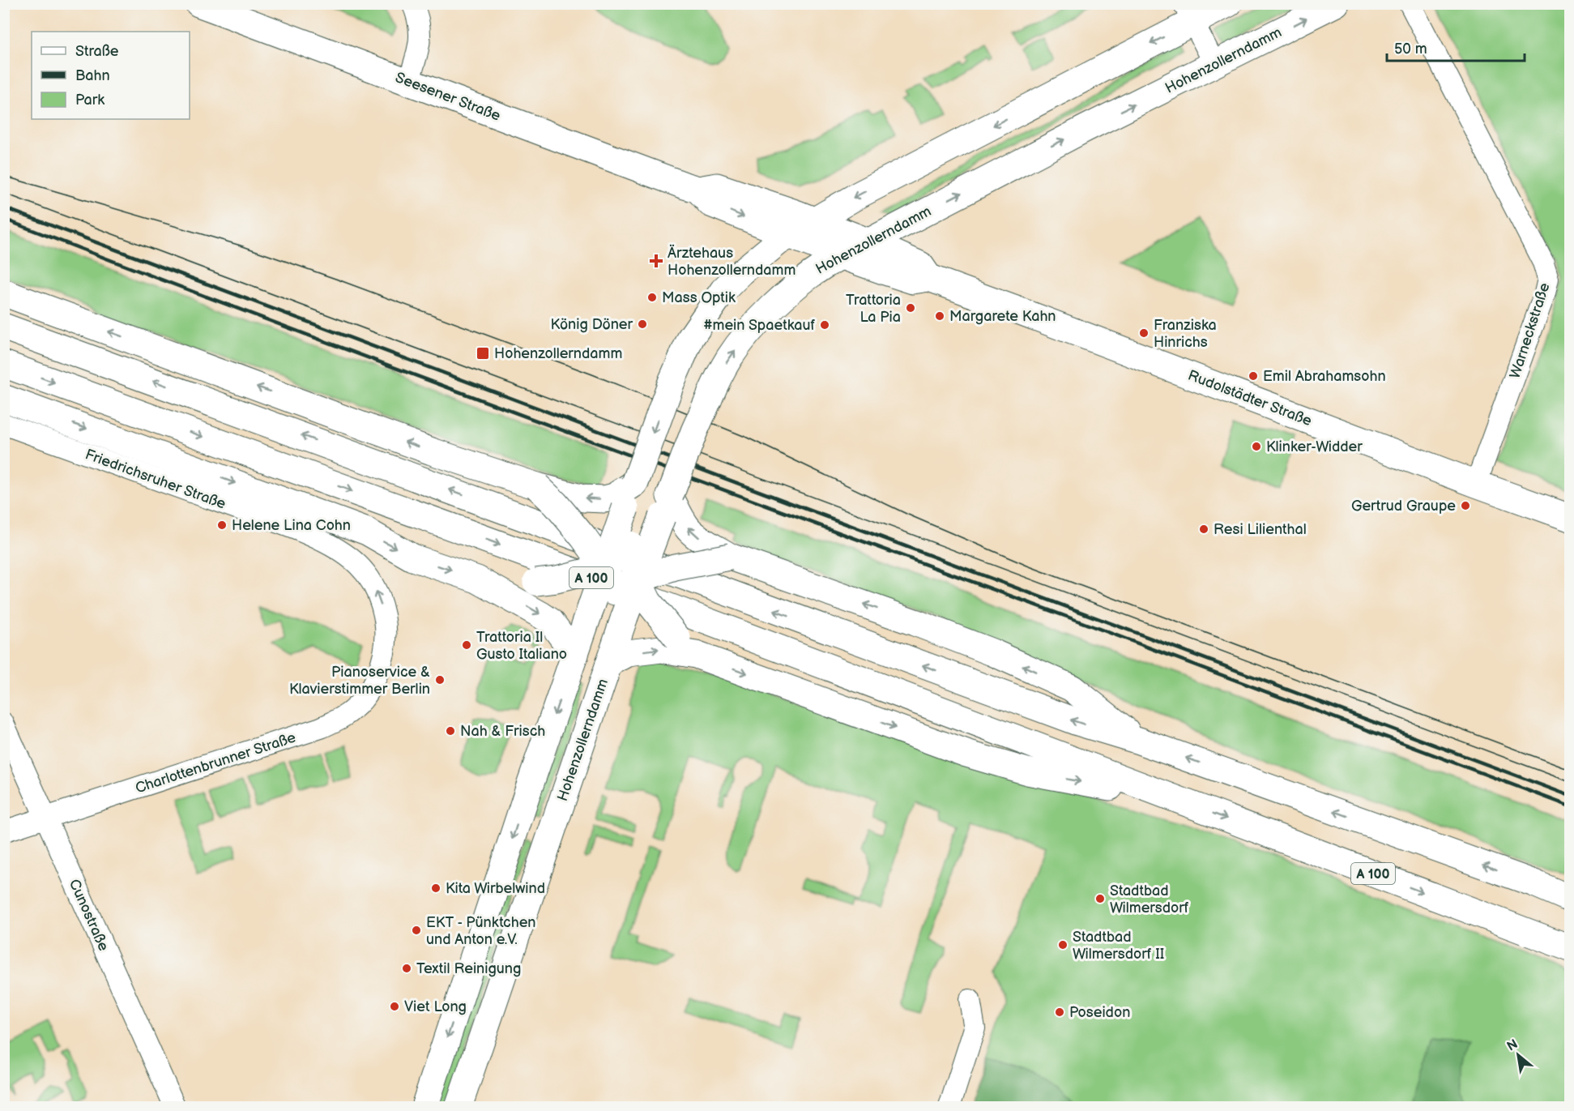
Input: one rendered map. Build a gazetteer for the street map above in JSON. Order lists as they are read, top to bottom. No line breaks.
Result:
{"streets":{"main road":["Hohenzollerndamm","Seesener Straße","Rudolstädter Straße","A 100"],"street":["Warneckstraße","Friedrichsruher Straße","Charlottenbrunner Straße","Cunostraße"]},"crossings":[["Hohenzollerndamm","Seesener Straße"],["Hohenzollerndamm","Rudolstädter Straße"],["Seesener Straße","Rudolstädter Straße"],["Warneckstraße","Rudolstädter Straße"],["Friedrichsruher Straße","Charlottenbrunner Straße"],["Charlottenbrunner Straße","Cunostraße"]],"one_way":["Friedrichsruher Straße"],"places":{"health":["Ärztehaus Hohenzollerndamm"],"other":["Mass Optik","Trattoria La Pia","Margarete Kahn","König Döner","#mein Spaetkauf","Franziska Hinrichs","Emil Abrahamsohn","Klinker-Widder","Gertrud Graupe","Helene Lina Cohn","Resi Lilienthal","Trattoria Il Gusto Italiano","Pianoservice & Klavierstimmer Berlin","Nah & Frisch","Kita Wirbelwind","Stadtbad Wilmersdorf","EKT - Pünktchen und Anton e.V.","Stadtbad Wilmersdorf II","Textil Reinigung","Viet Long","Poseidon"],"transit":["Hohenzollerndamm"]},"legend":["Straße","Bahn","Park"],"scale_bar":"50 m","north":"top left"}
